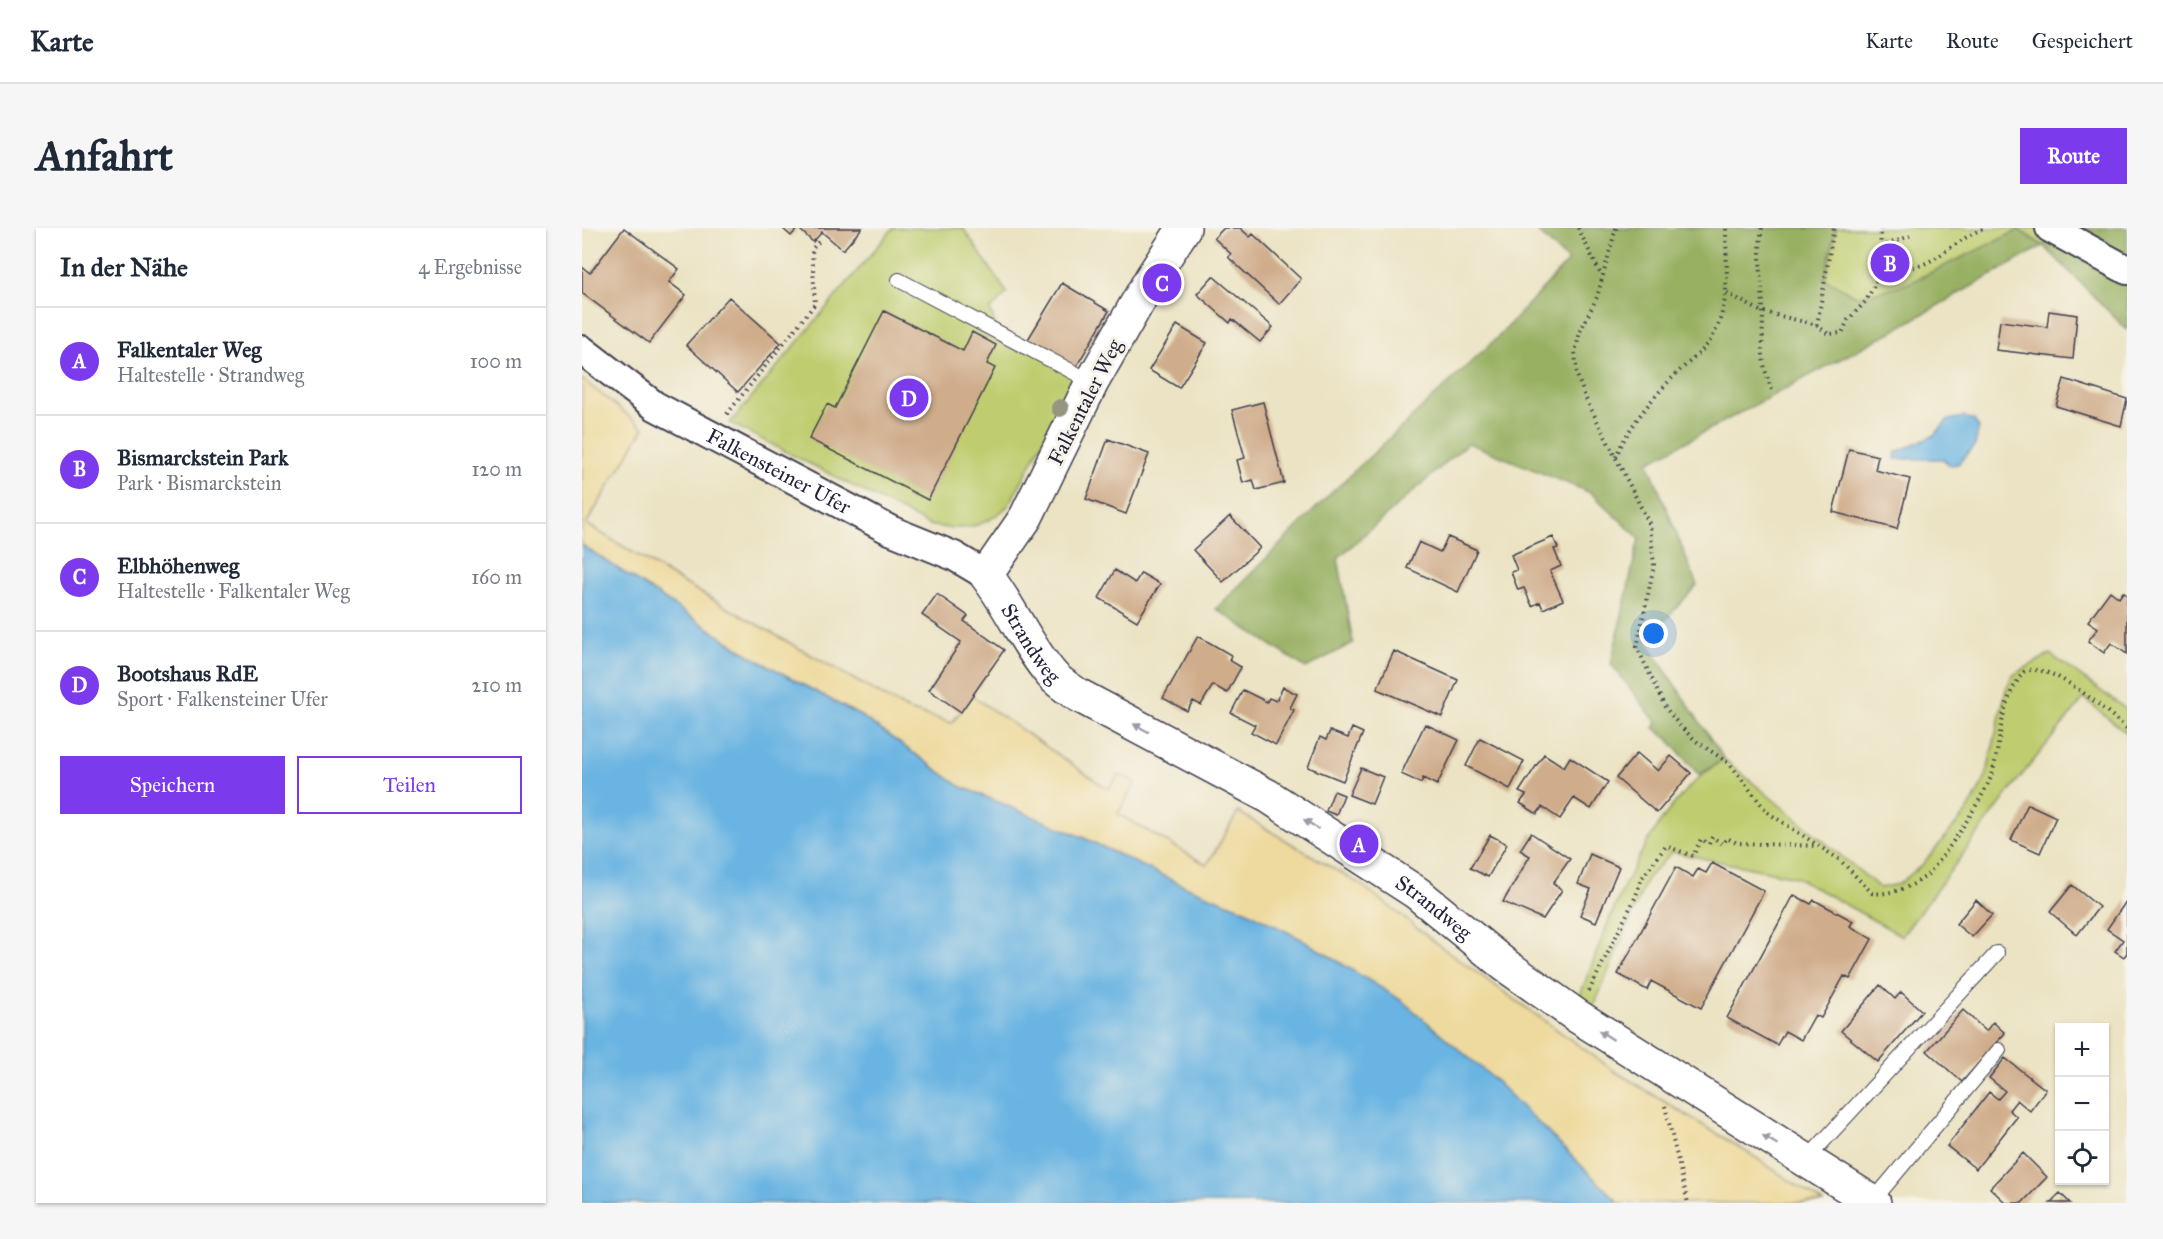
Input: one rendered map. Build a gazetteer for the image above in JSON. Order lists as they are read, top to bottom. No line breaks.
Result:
{"streets":{"street":["Falkentaler Weg","Falkensteiner Ufer","Strandweg"]},"crossings":[["Falkentaler Weg","Falkensteiner Ufer"],["Falkentaler Weg","Strandweg"],["Falkensteiner Ufer","Strandweg"]],"one_way":["Strandweg"],"page":{"header":"Karte","nav":["Karte","Route","Gespeichert"],"buttons":["Route",["Speichern","Teilen"]],"title":"Anfahrt","heading":["In der Nähe","4 Ergebnisse"],"pins":["B","C","D","A"],"list":[{"mark":"A","name":"Falkentaler Weg","note":"Haltestelle · Strandweg","value":"100 m"},{"mark":"B","name":"Bismarckstein Park","note":"Park · Bismarckstein","value":"120 m"},{"mark":"C","name":"Elbhöhenweg","note":"Haltestelle · Falkentaler Weg","value":"160 m"},{"mark":"D","name":"Bootshaus RdE","note":"Sport · Falkensteiner Ufer","value":"210 m"}],"map_buttons":["+","−"]}}
